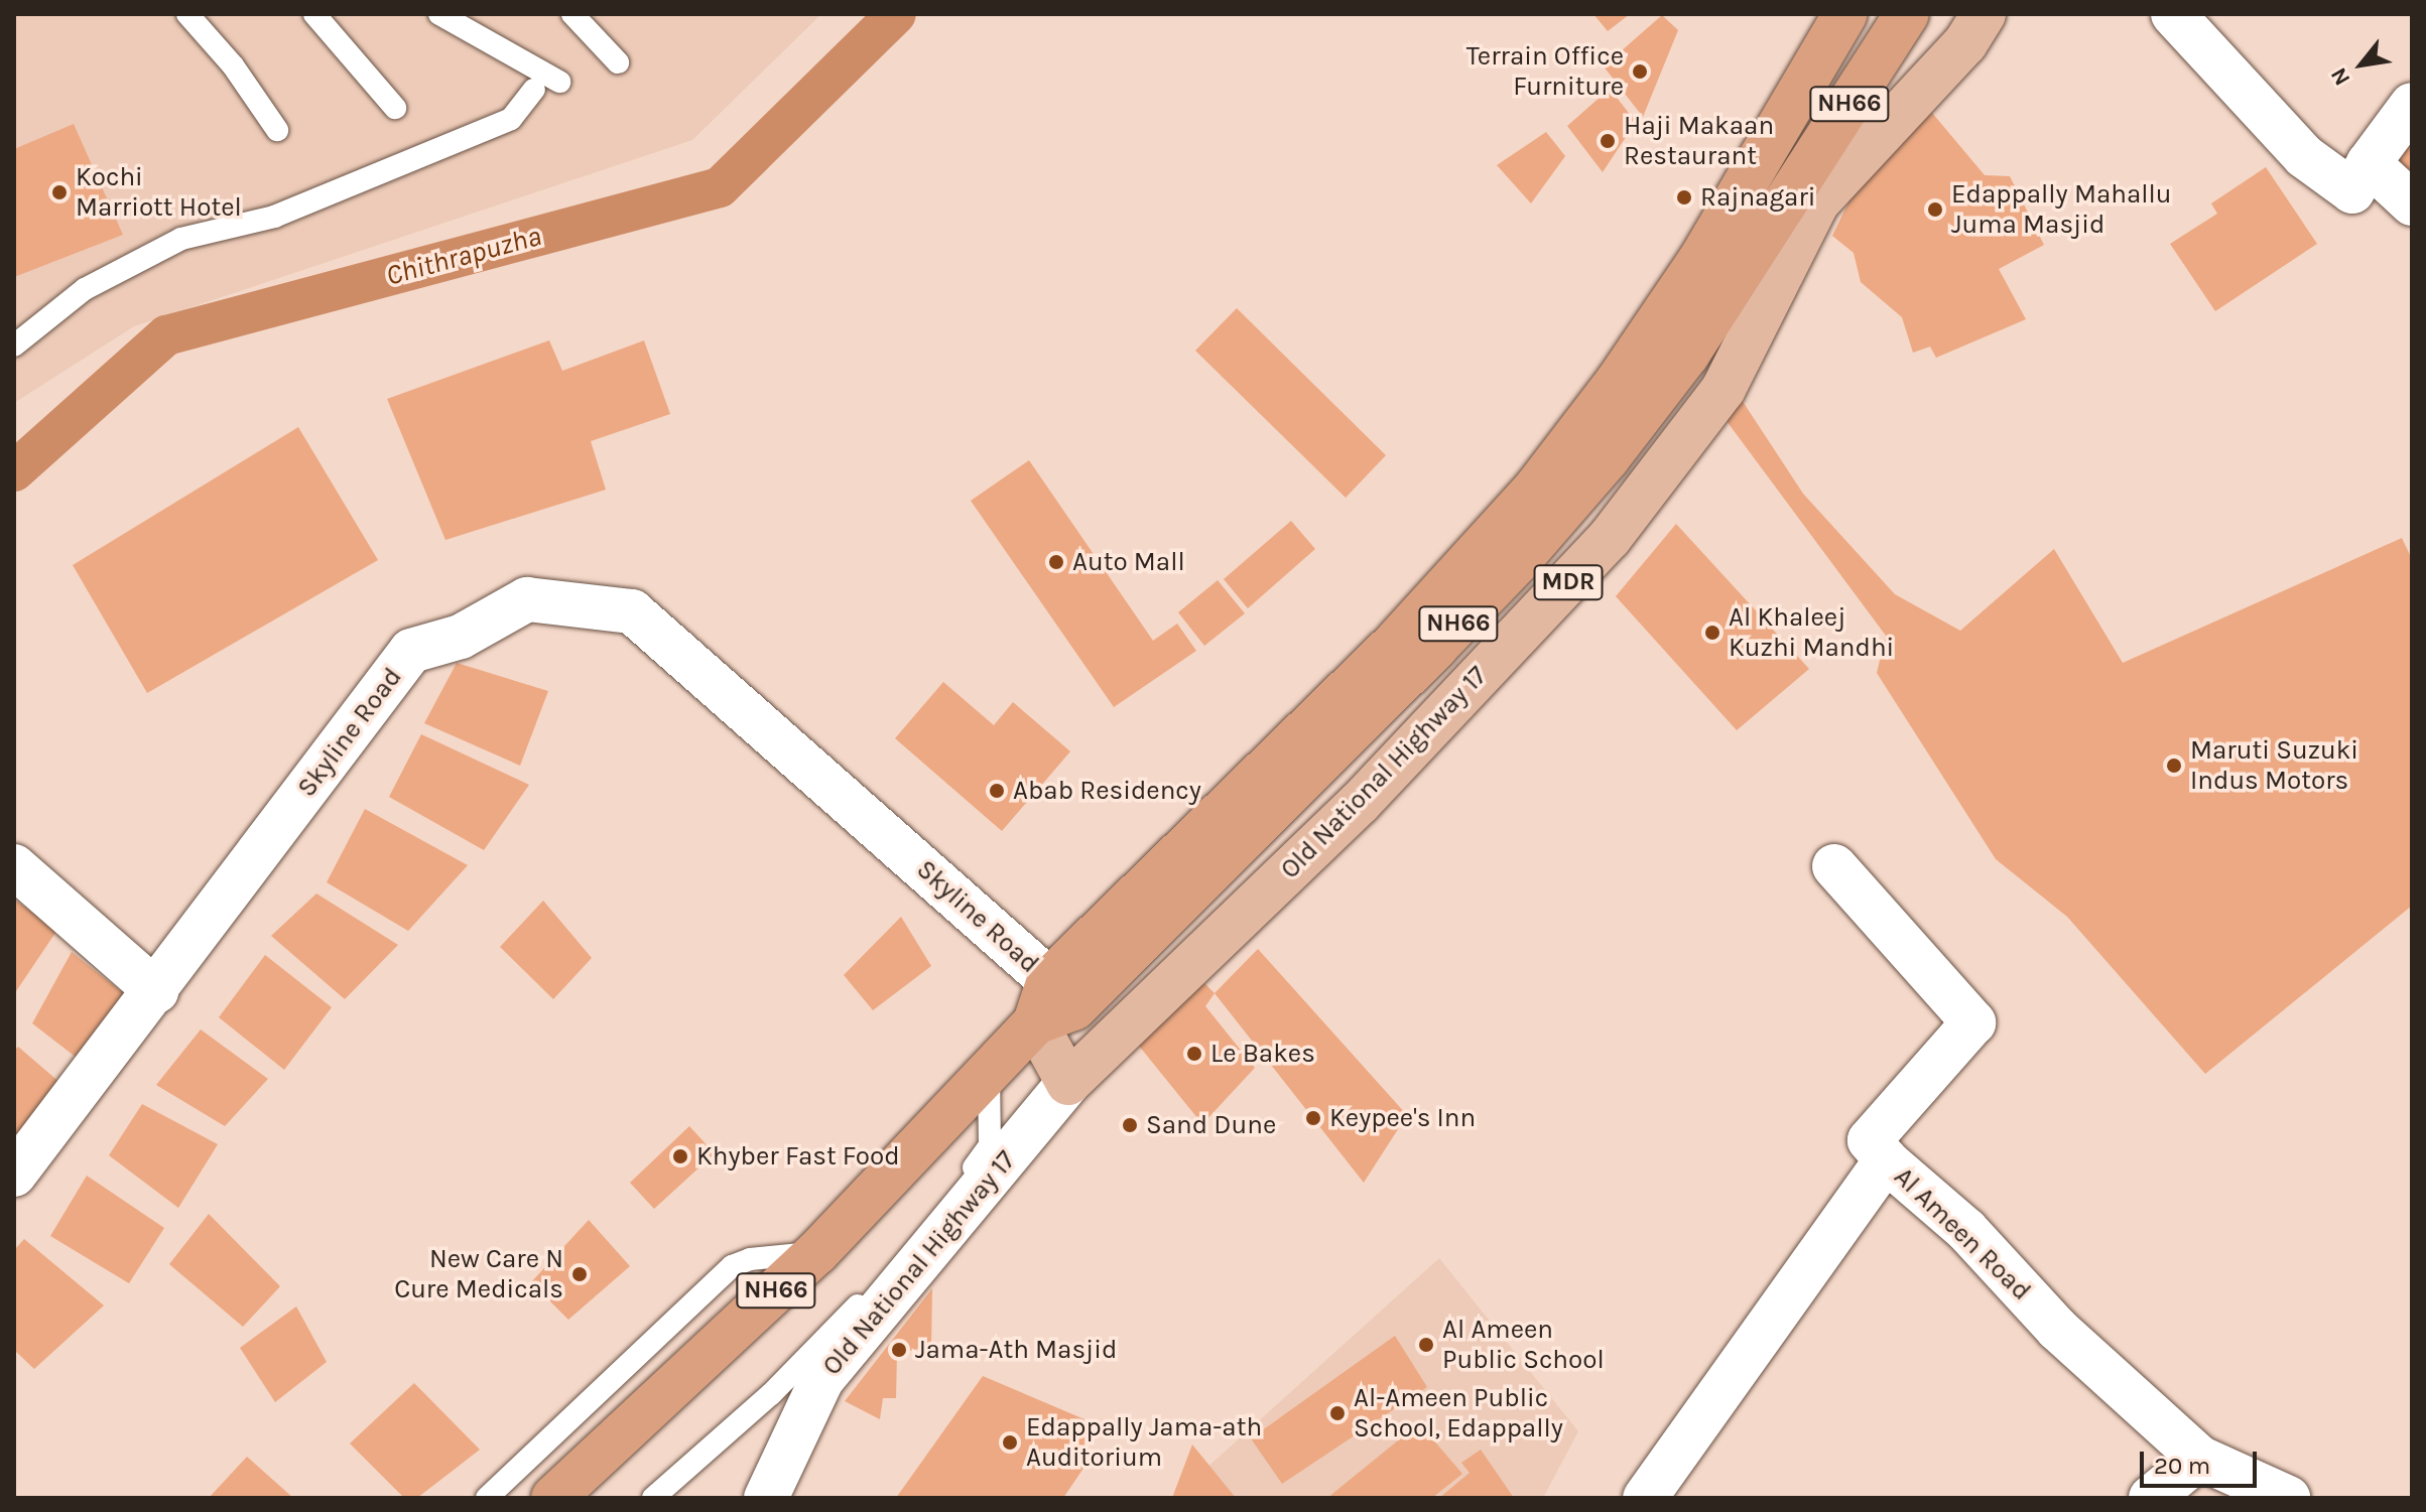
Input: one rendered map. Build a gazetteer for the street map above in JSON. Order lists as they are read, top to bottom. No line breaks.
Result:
{"streets":{"highway":["NH66"],"main road":["MDR","Old National Highway 17"],"street":["Skyline Road","Al Ameen Road"]},"crossings":[["NH66","Skyline Road"],["NH66","Old National Highway 17"]],"water":["Chithrapuzha"],"places":["Terrain Office Furniture","Haji Makaan Restaurant","Kochi Marriott Hotel","Rajnagari","Edappally Mahallu Juma Masjid","Auto Mall","Al Khaleej Kuzhi Mandhi","Maruti Suzuki Indus Motors","Abab Residency","Le Bakes","Keypee's Inn","Sand Dune","Khyber Fast Food","New Care N Cure Medicals","Al Ameen Public School","Jama-Ath Masjid","Al-Ameen Public School, Edappally","Edappally Jama-ath Auditorium"],"scale_bar":"20 m","north":"bottom left"}
